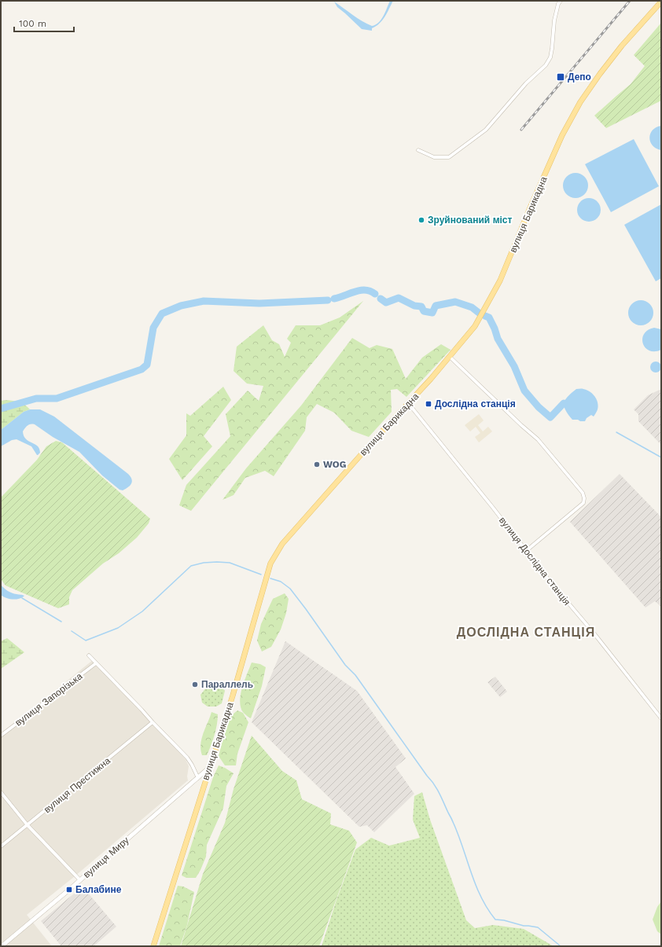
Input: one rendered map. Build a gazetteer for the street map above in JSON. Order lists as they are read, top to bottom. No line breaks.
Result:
{"streets":{"main road":["вулиця Барикадна"],"street":["вулиця Дослідна станція","вулиця Запорізька","вулиця Престижна","вулиця Миру"]},"crossings":[["вулиця Барикадна","вулиця Дослідна станція"],["вулиця Барикадна","вулиця Миру"]],"districts":["ДОСЛІДНА СТАНЦІЯ"],"places":{"transit":["Депо","Дослідна станція","Балабине"],"other":["Зруйнований міст","WOG","Параллель"]},"scale_bar":"100 m"}
